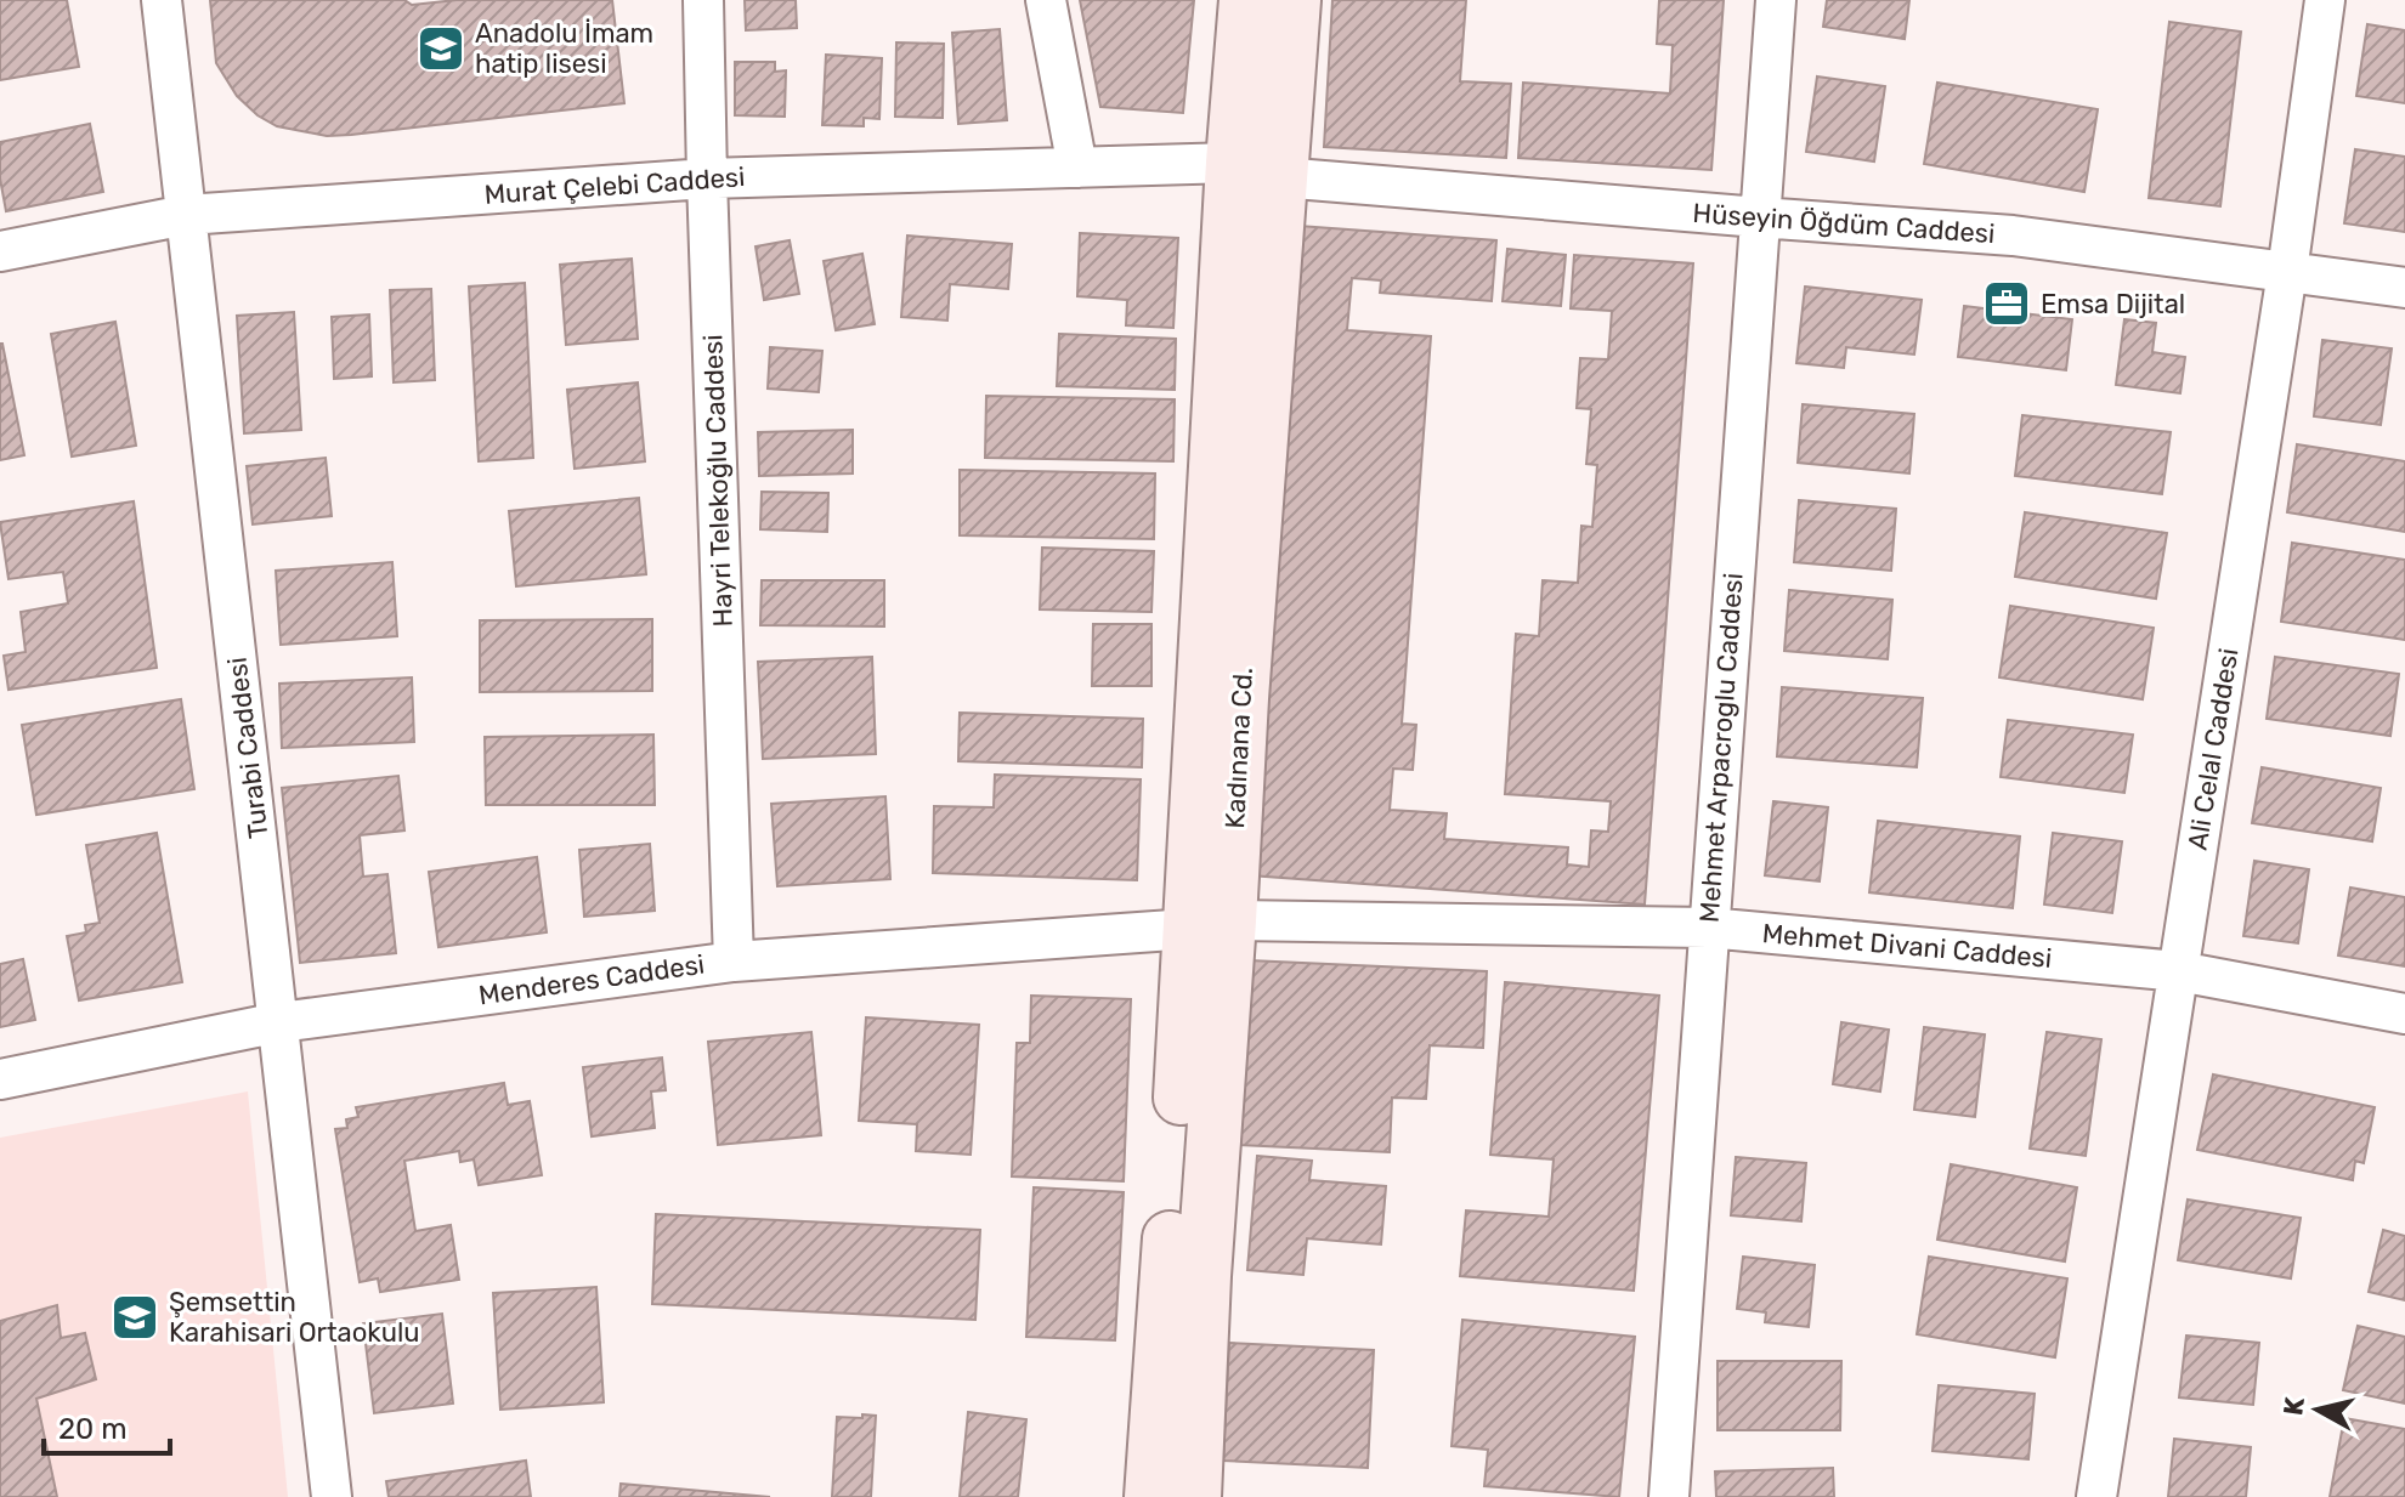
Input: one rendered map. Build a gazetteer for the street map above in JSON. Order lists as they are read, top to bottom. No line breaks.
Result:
{"streets":{"street":["Murat Çelebi Caddesi","Hüseyin Öğdüm Caddesi","Hayri Telekoğlu Caddesi","Turabi Caddesi","Kadınana Cd.","Mehmet Arpacroglu Caddesi","Ali Celal Caddesi","Mehmet Divani Caddesi","Menderes Caddesi"]},"crossings":[["Murat Çelebi Caddesi","Hüseyin Öğdüm Caddesi"],["Murat Çelebi Caddesi","Hayri Telekoğlu Caddesi"],["Murat Çelebi Caddesi","Turabi Caddesi"],["Murat Çelebi Caddesi","Kadınana Cd."],["Hüseyin Öğdüm Caddesi","Kadınana Cd."],["Hüseyin Öğdüm Caddesi","Mehmet Arpacroglu Caddesi"],["Hüseyin Öğdüm Caddesi","Ali Celal Caddesi"],["Hayri Telekoğlu Caddesi","Menderes Caddesi"],["Turabi Caddesi","Menderes Caddesi"],["Kadınana Cd.","Mehmet Divani Caddesi"],["Kadınana Cd.","Menderes Caddesi"],["Mehmet Arpacroglu Caddesi","Mehmet Divani Caddesi"],["Ali Celal Caddesi","Mehmet Divani Caddesi"],["Mehmet Divani Caddesi","Menderes Caddesi"]],"places":{"school or university":["Anadolu İmam hatip lisesi","Şemsettin Karahisari Ortaokulu"],"office":["Emsa Dijital"]},"scale_bar":"20 m","north":"left"}
